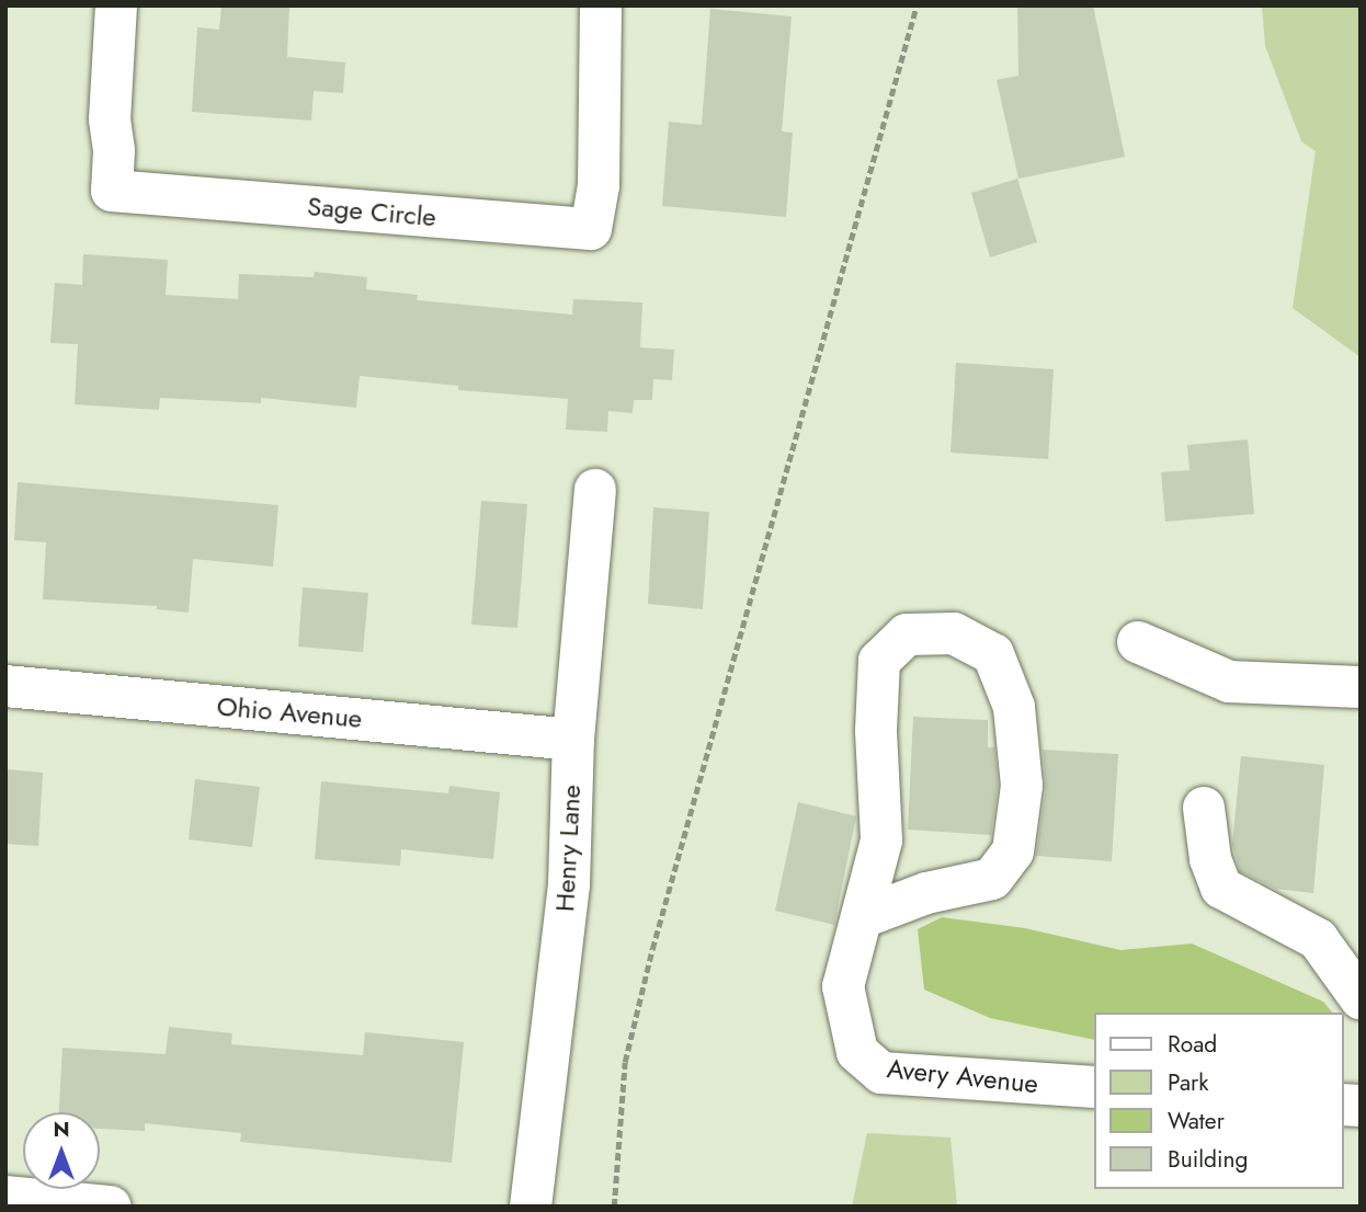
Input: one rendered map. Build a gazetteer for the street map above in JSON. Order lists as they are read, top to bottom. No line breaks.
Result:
{"streets":{"street":["Sage Circle","Ohio Avenue","Henry Lane","Avery Avenue"]},"crossings":[["Ohio Avenue","Henry Lane"]],"legend":["Road","Park","Water","Building"],"north":"top"}
